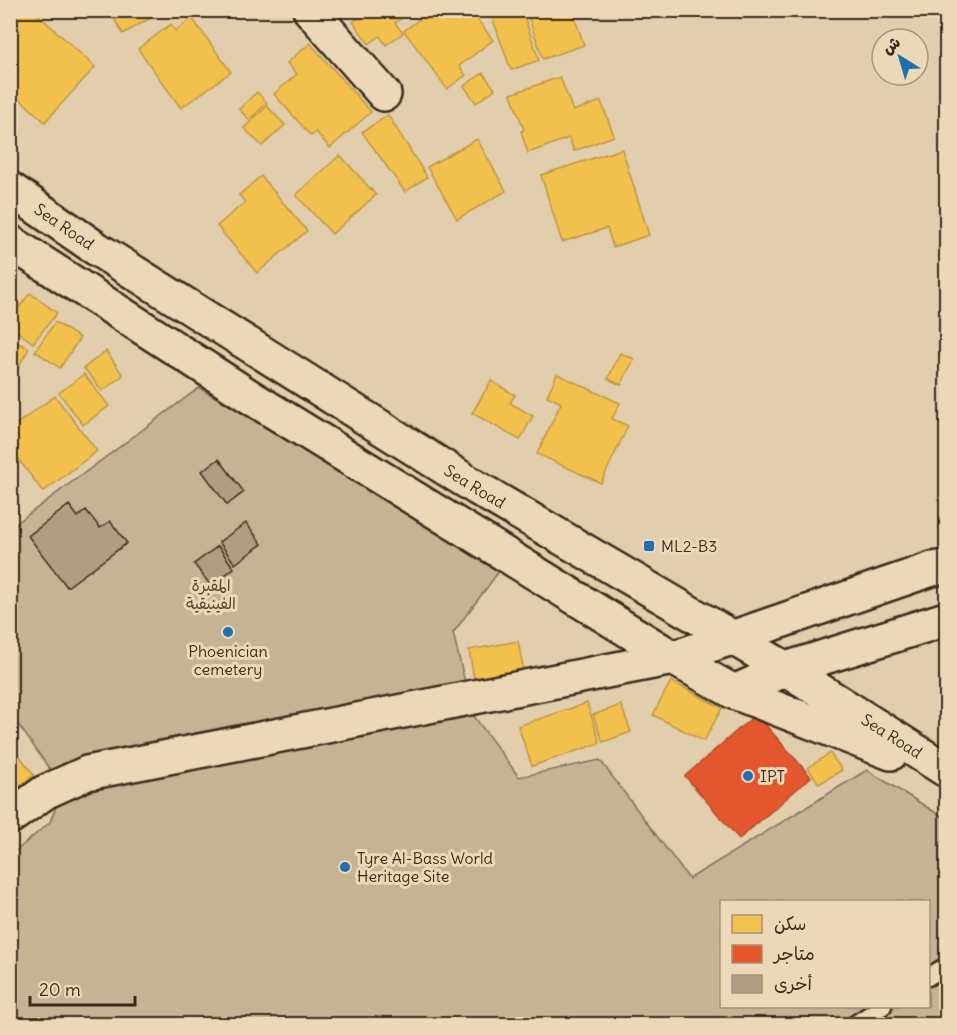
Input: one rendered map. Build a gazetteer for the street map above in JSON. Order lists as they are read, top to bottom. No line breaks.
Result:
{"streets":{"main road":["Sea Road"]},"parks":["المقبرة الفينيقية"],"places":{"transit":["ML2-B3"],"other":["Phoenician cemetery","IPT","Tyre Al-Bass World Heritage Site"]},"legend":["سكن","متاجر","أخرى"],"scale_bar":"20 m","north":"top left"}
